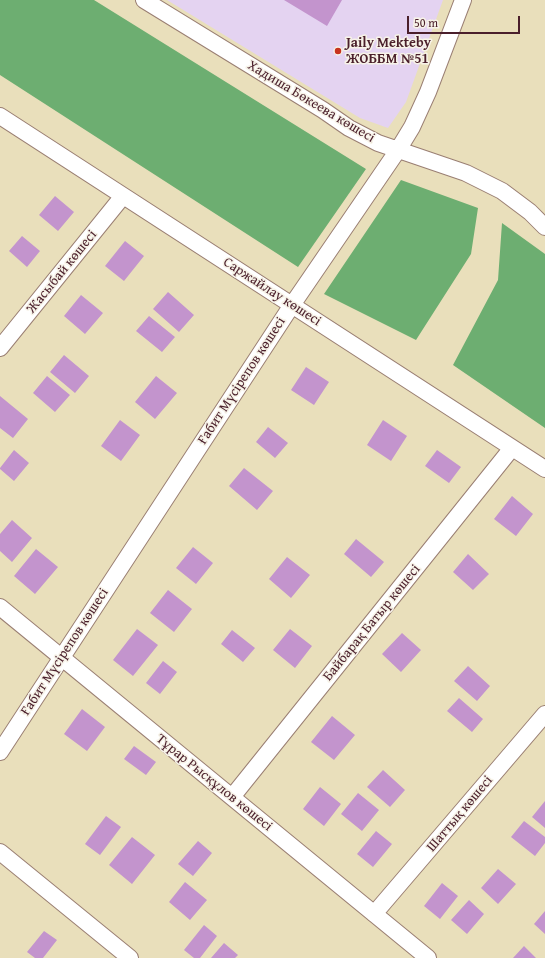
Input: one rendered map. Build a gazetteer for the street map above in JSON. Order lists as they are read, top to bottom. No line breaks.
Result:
{"streets":{"street":["Хадиша Бөкеева көшесі","Жасыбай көшесі","Саржайлау көшесі","Ғабит Мүсірепов көшесі","Байбарақ Батыр көшесі","Тұрар Рысқұлов көшесі","Шаттық көшесі"]},"crossings":[["Хадиша Бөкеева көшесі","Ғабит Мүсірепов көшесі"],["Жасыбай көшесі","Саржайлау көшесі"],["Саржайлау көшесі","Ғабит Мүсірепов көшесі"],["Саржайлау көшесі","Байбарақ Батыр көшесі"],["Ғабит Мүсірепов көшесі","Тұрар Рысқұлов көшесі"],["Байбарақ Батыр көшесі","Тұрар Рысқұлов көшесі"],["Тұрар Рысқұлов көшесі","Шаттық көшесі"]],"places":["Jaily Mekteby ЖОББМ №51"],"scale_bar":"50 m"}
